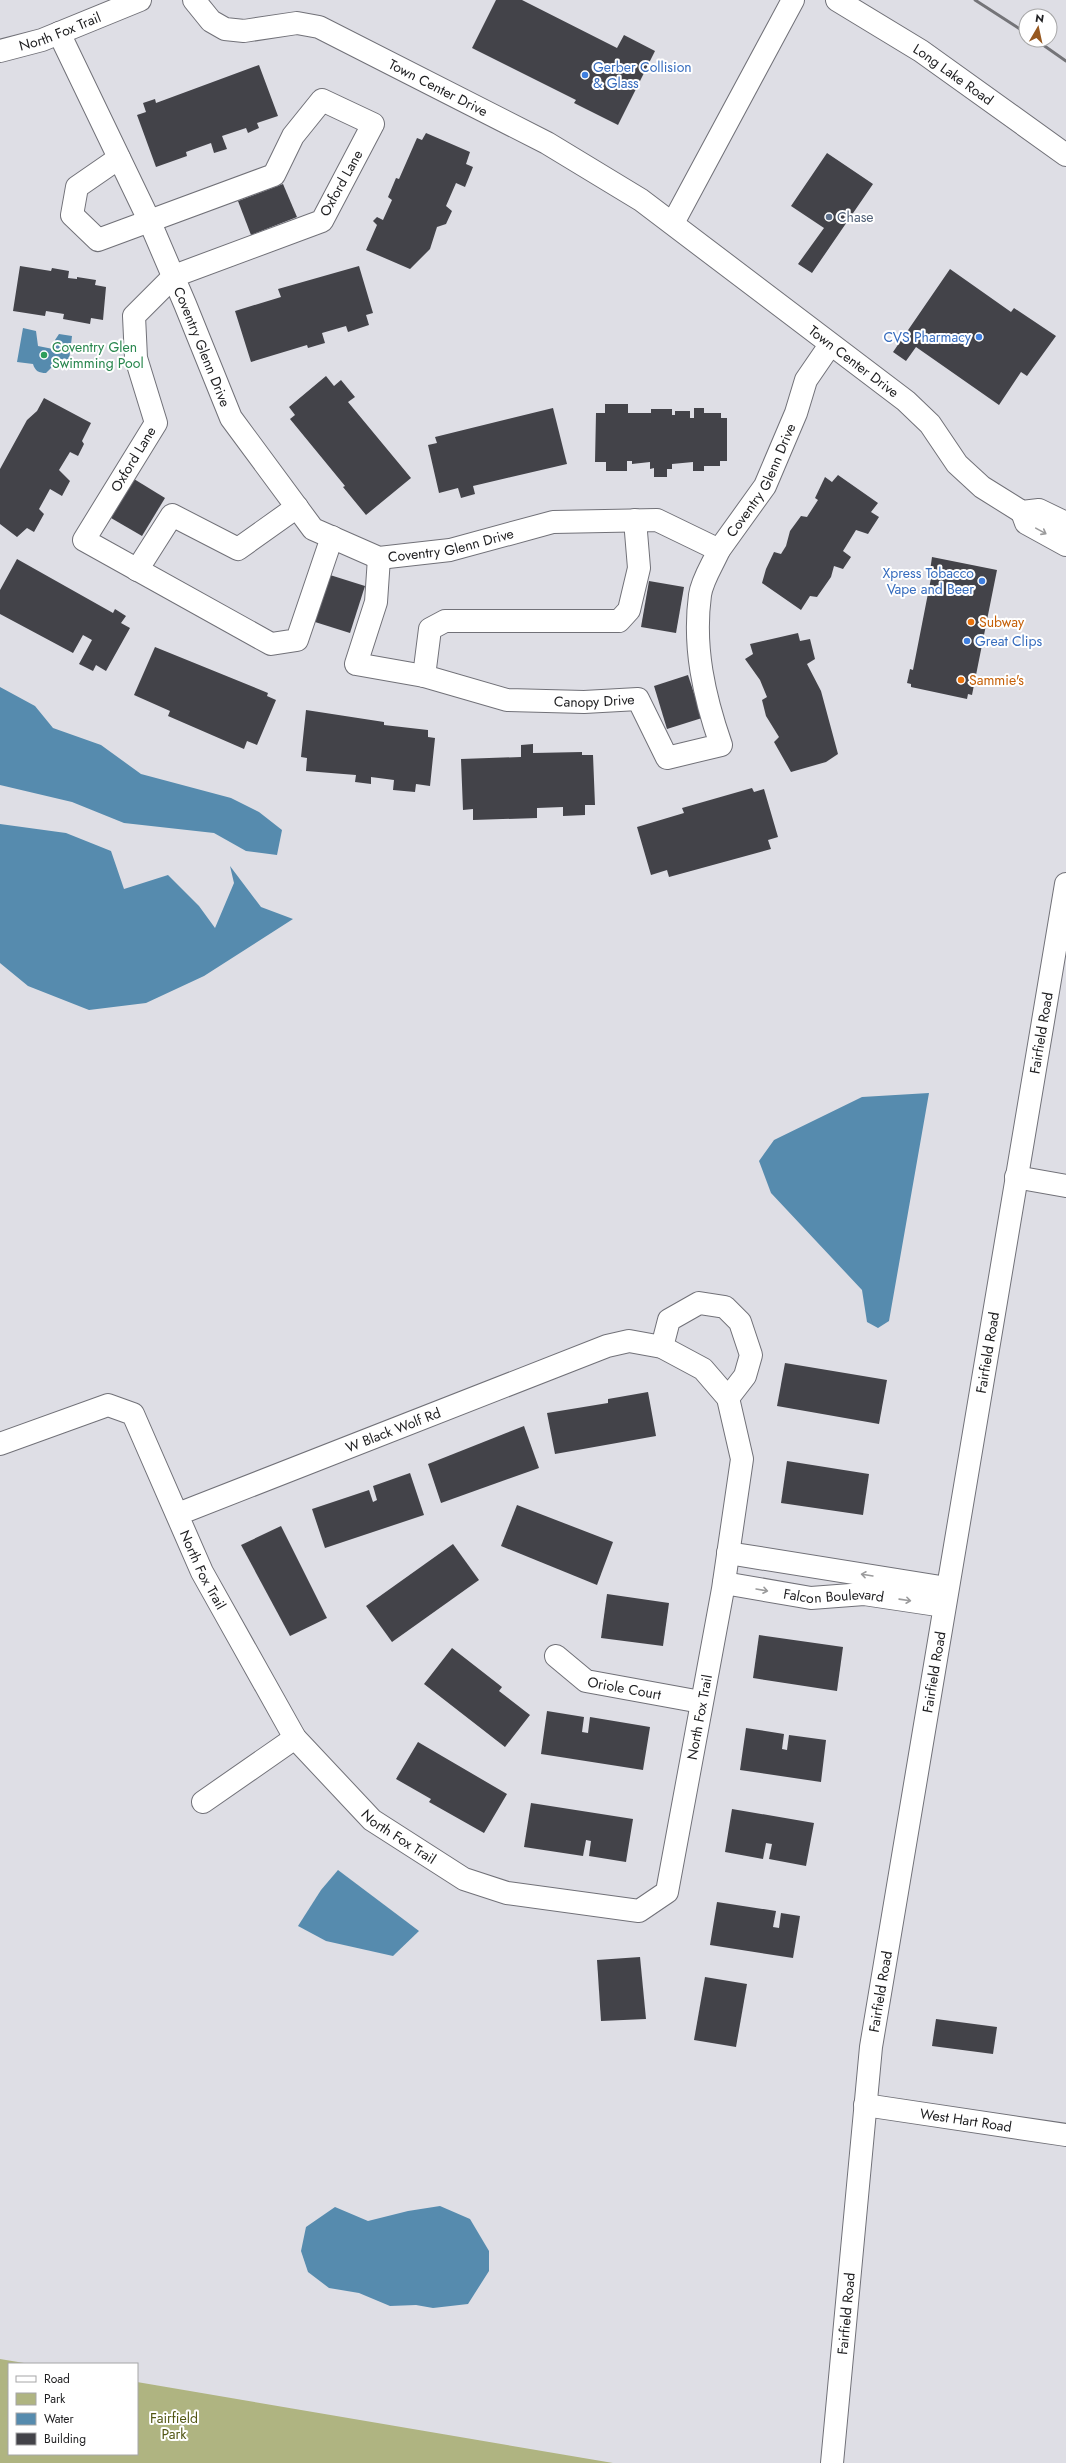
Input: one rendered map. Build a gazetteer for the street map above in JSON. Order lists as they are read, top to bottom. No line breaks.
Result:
{"streets":{"street":["North Fox Trail","Long Lake Road","Town Center Drive","Oxford Lane","Coventry Glenn Drive","Canopy Drive","Fairfield Road","W Black Wolf Rd","Falcon Boulevard","Oriole Court","West Hart Road"]},"crossings":[["North Fox Trail","Coventry Glenn Drive"],["North Fox Trail","W Black Wolf Rd"],["North Fox Trail","Falcon Boulevard"],["North Fox Trail","Oriole Court"],["Town Center Drive","Coventry Glenn Drive"],["Oxford Lane","Coventry Glenn Drive"],["Coventry Glenn Drive","Canopy Drive"],["Fairfield Road","Falcon Boulevard"],["Fairfield Road","West Hart Road"]],"parks":["Fairfield Park"],"places":["Gerber Collision & Glass","Chase","CVS Pharmacy","Coventry Glen Swimming Pool","Xpress Tobacco Vape and Beer","Subway","Great Clips","Sammie's"],"legend":["Road","Park","Water","Building"],"north":"top"}
